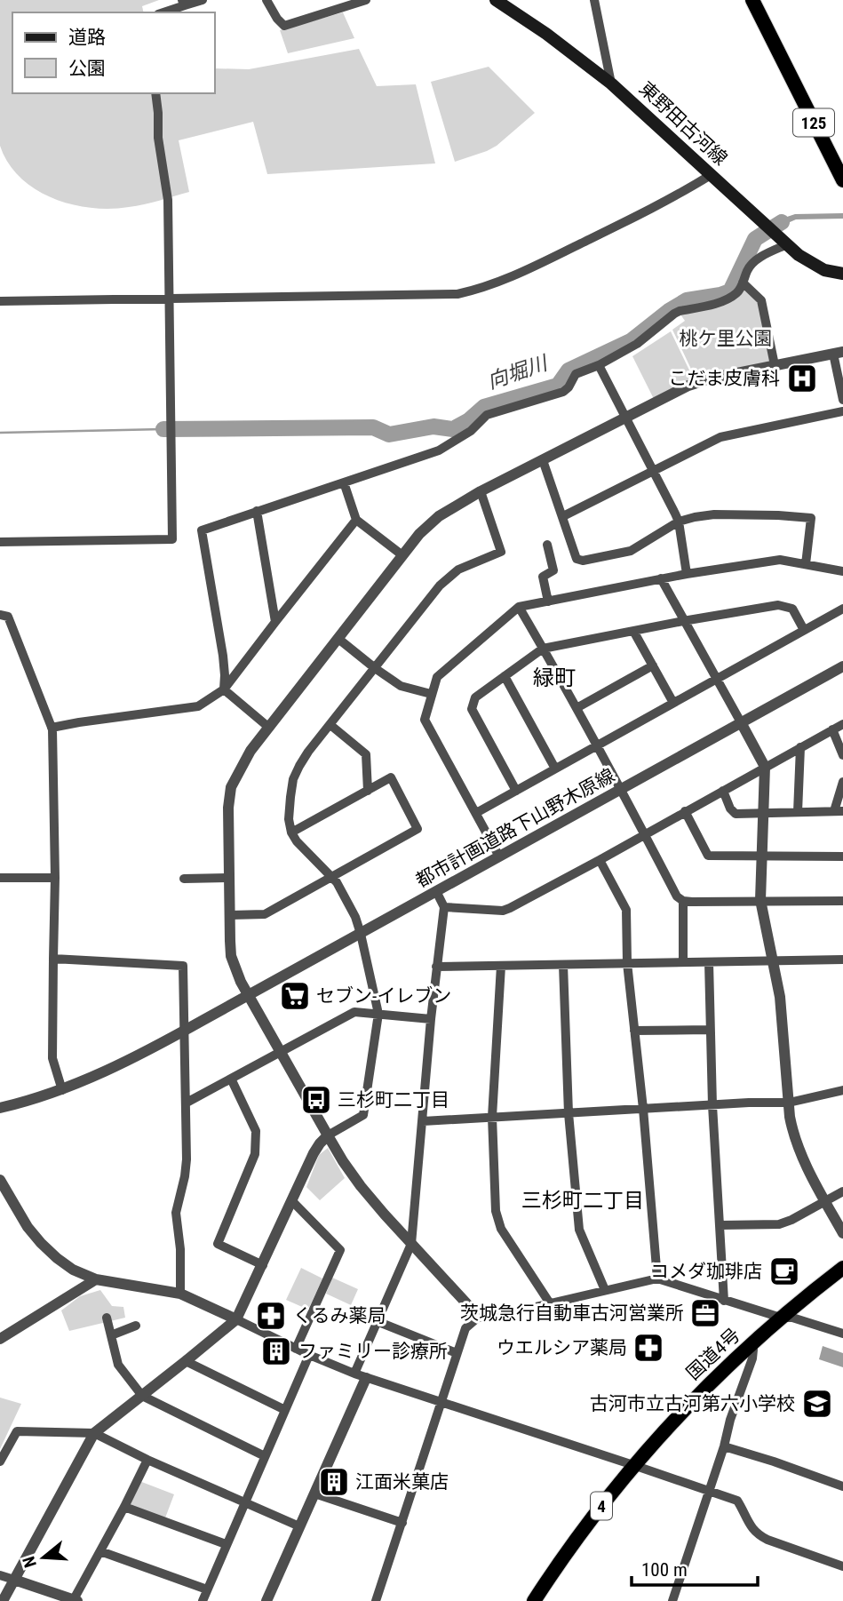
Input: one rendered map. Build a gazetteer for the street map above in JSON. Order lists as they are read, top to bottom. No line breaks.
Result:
{"streets":{"highway":["125","国道4号","4"],"main road":["東野田古河線"],"street":["都市計画道路下山野木原線"]},"districts":["緑町","三杉町二丁目"],"water":["向堀川"],"parks":["桃ケ里公園"],"places":{"hospital":["こだま皮膚科"],"supermarket":["セブン-イレブン"],"bus stop":["三杉町二丁目"],"cafe":["コメダ珈琲店"],"office":["茨城急行自動車古河営業所"],"pharmacy":["くるみ薬局","ウエルシア薬局"],"building":["ファミリー診療所","江面米菓店"],"school or university":["古河市立古河第六小学校"]},"legend":["道路","公園"],"scale_bar":"100 m","north":"left"}
